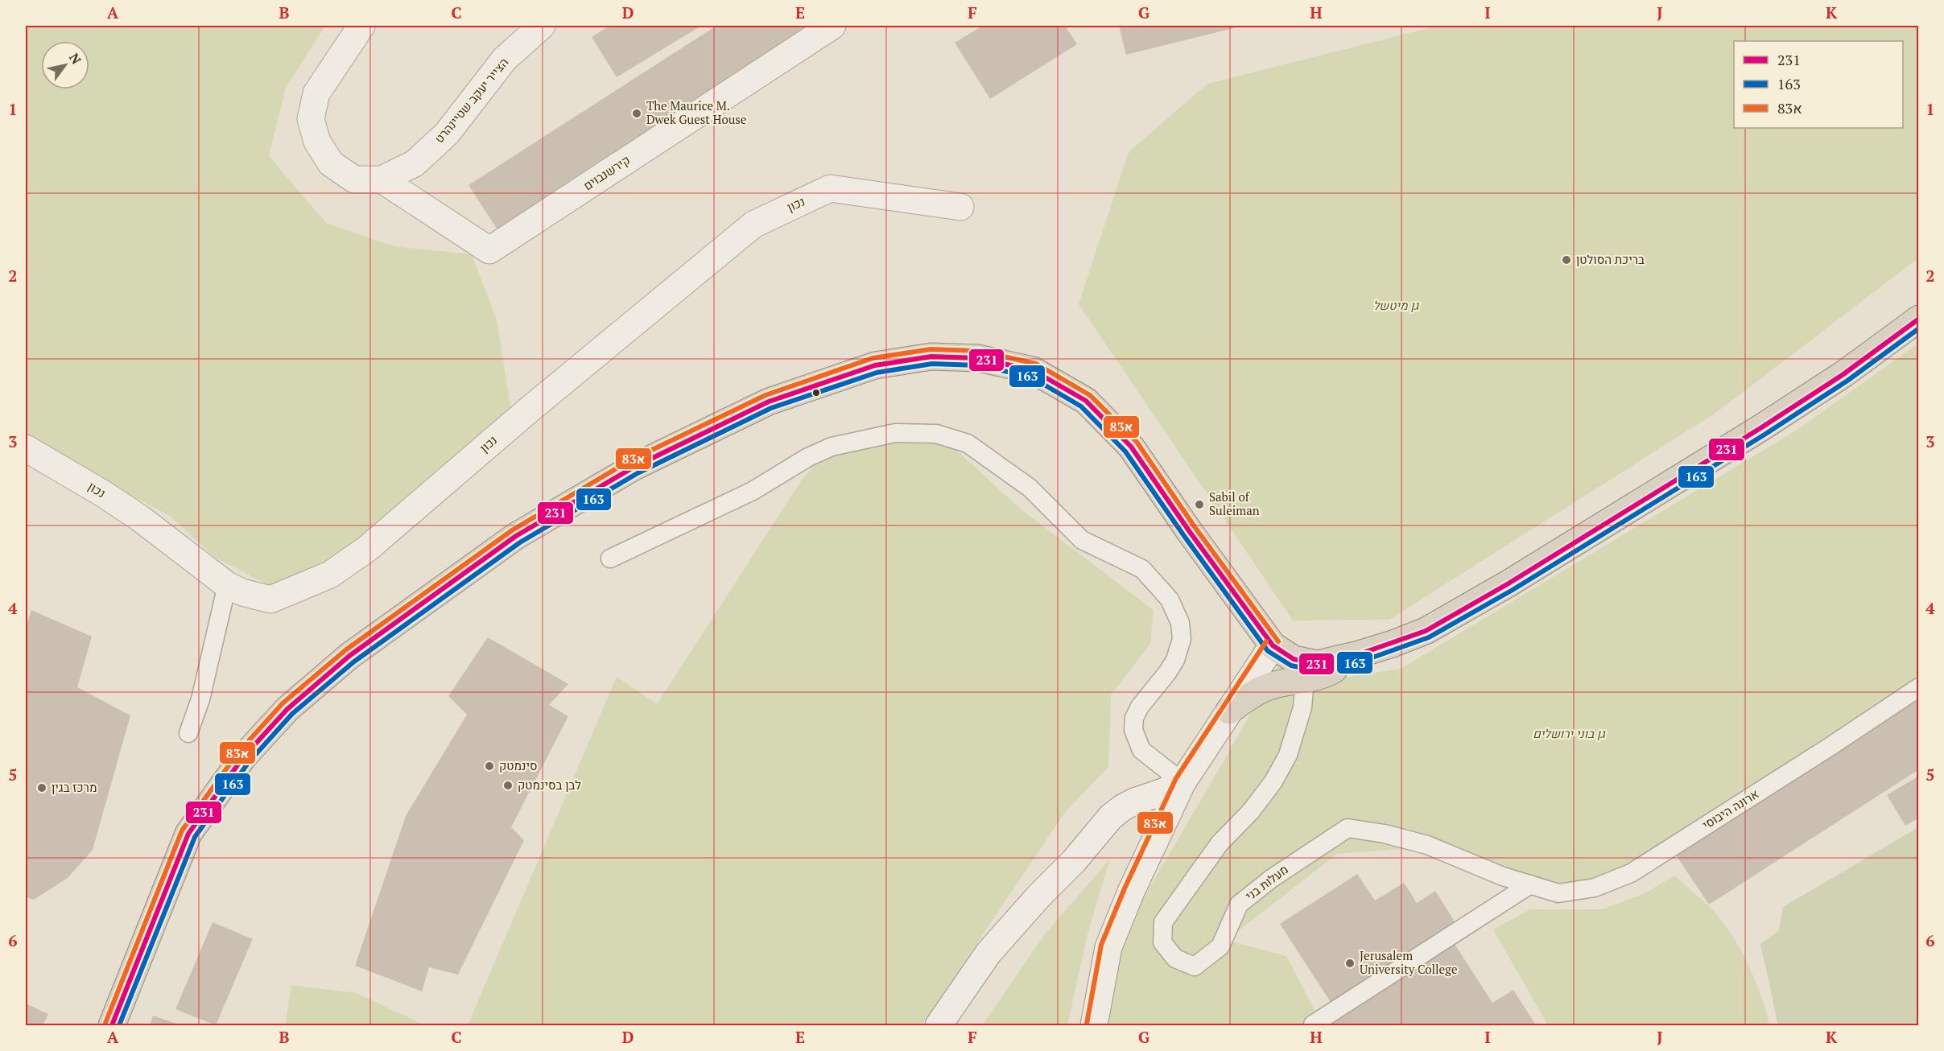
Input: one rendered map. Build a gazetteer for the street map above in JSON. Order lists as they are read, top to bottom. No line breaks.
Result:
{"streets":{"street":["הצייר יעקב שטיינהרט","קירשנבוים","נכון"],"lane":["ארונה היבוסי","מעלות בני"]},"crossings":[["הצייר יעקב שטיינהרט","קירשנבוים"],["ארונה היבוסי","מעלות בני"]],"parks":["גן מיטשל","גן בוני ירושלים"],"places":["The Maurice M. Dwek Guest House","בריכת הסולטן","Sabil of Suleiman","סינמטק","לבן בסינמטק","מרכז בגין","Jerusalem University College"],"lines":["transit line 231","transit line 163","transit line 83א"],"legend":["231","163","83א"],"north":"top right","grid":{"columns":["A","B","C","D","E","F","G","H","I","J","K"],"rows":["1","2","3","4","5","6"]}}
